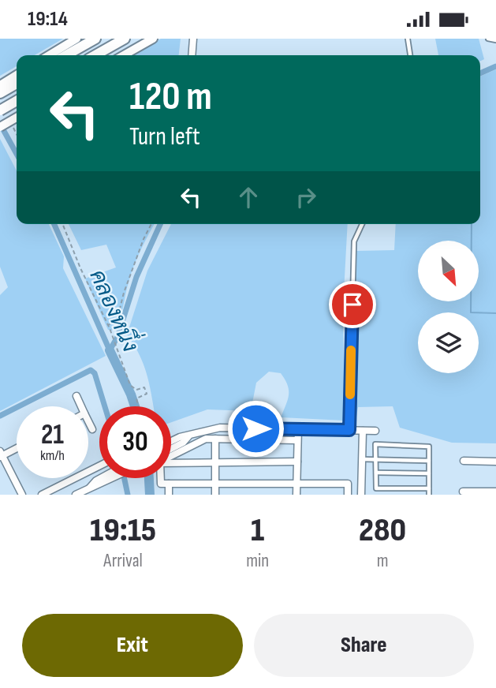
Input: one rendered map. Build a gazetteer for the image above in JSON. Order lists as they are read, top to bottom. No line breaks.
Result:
{"water":["คลองหนึ่ง"],"north":"bottom right","page":{"status":"19:14","turn":["120 m","Turn left"],"speed":"21 km/h","limit":"30","eta":["19:15","Arrival","1","min","280","m"],"buttons":["Exit","Share"]}}
